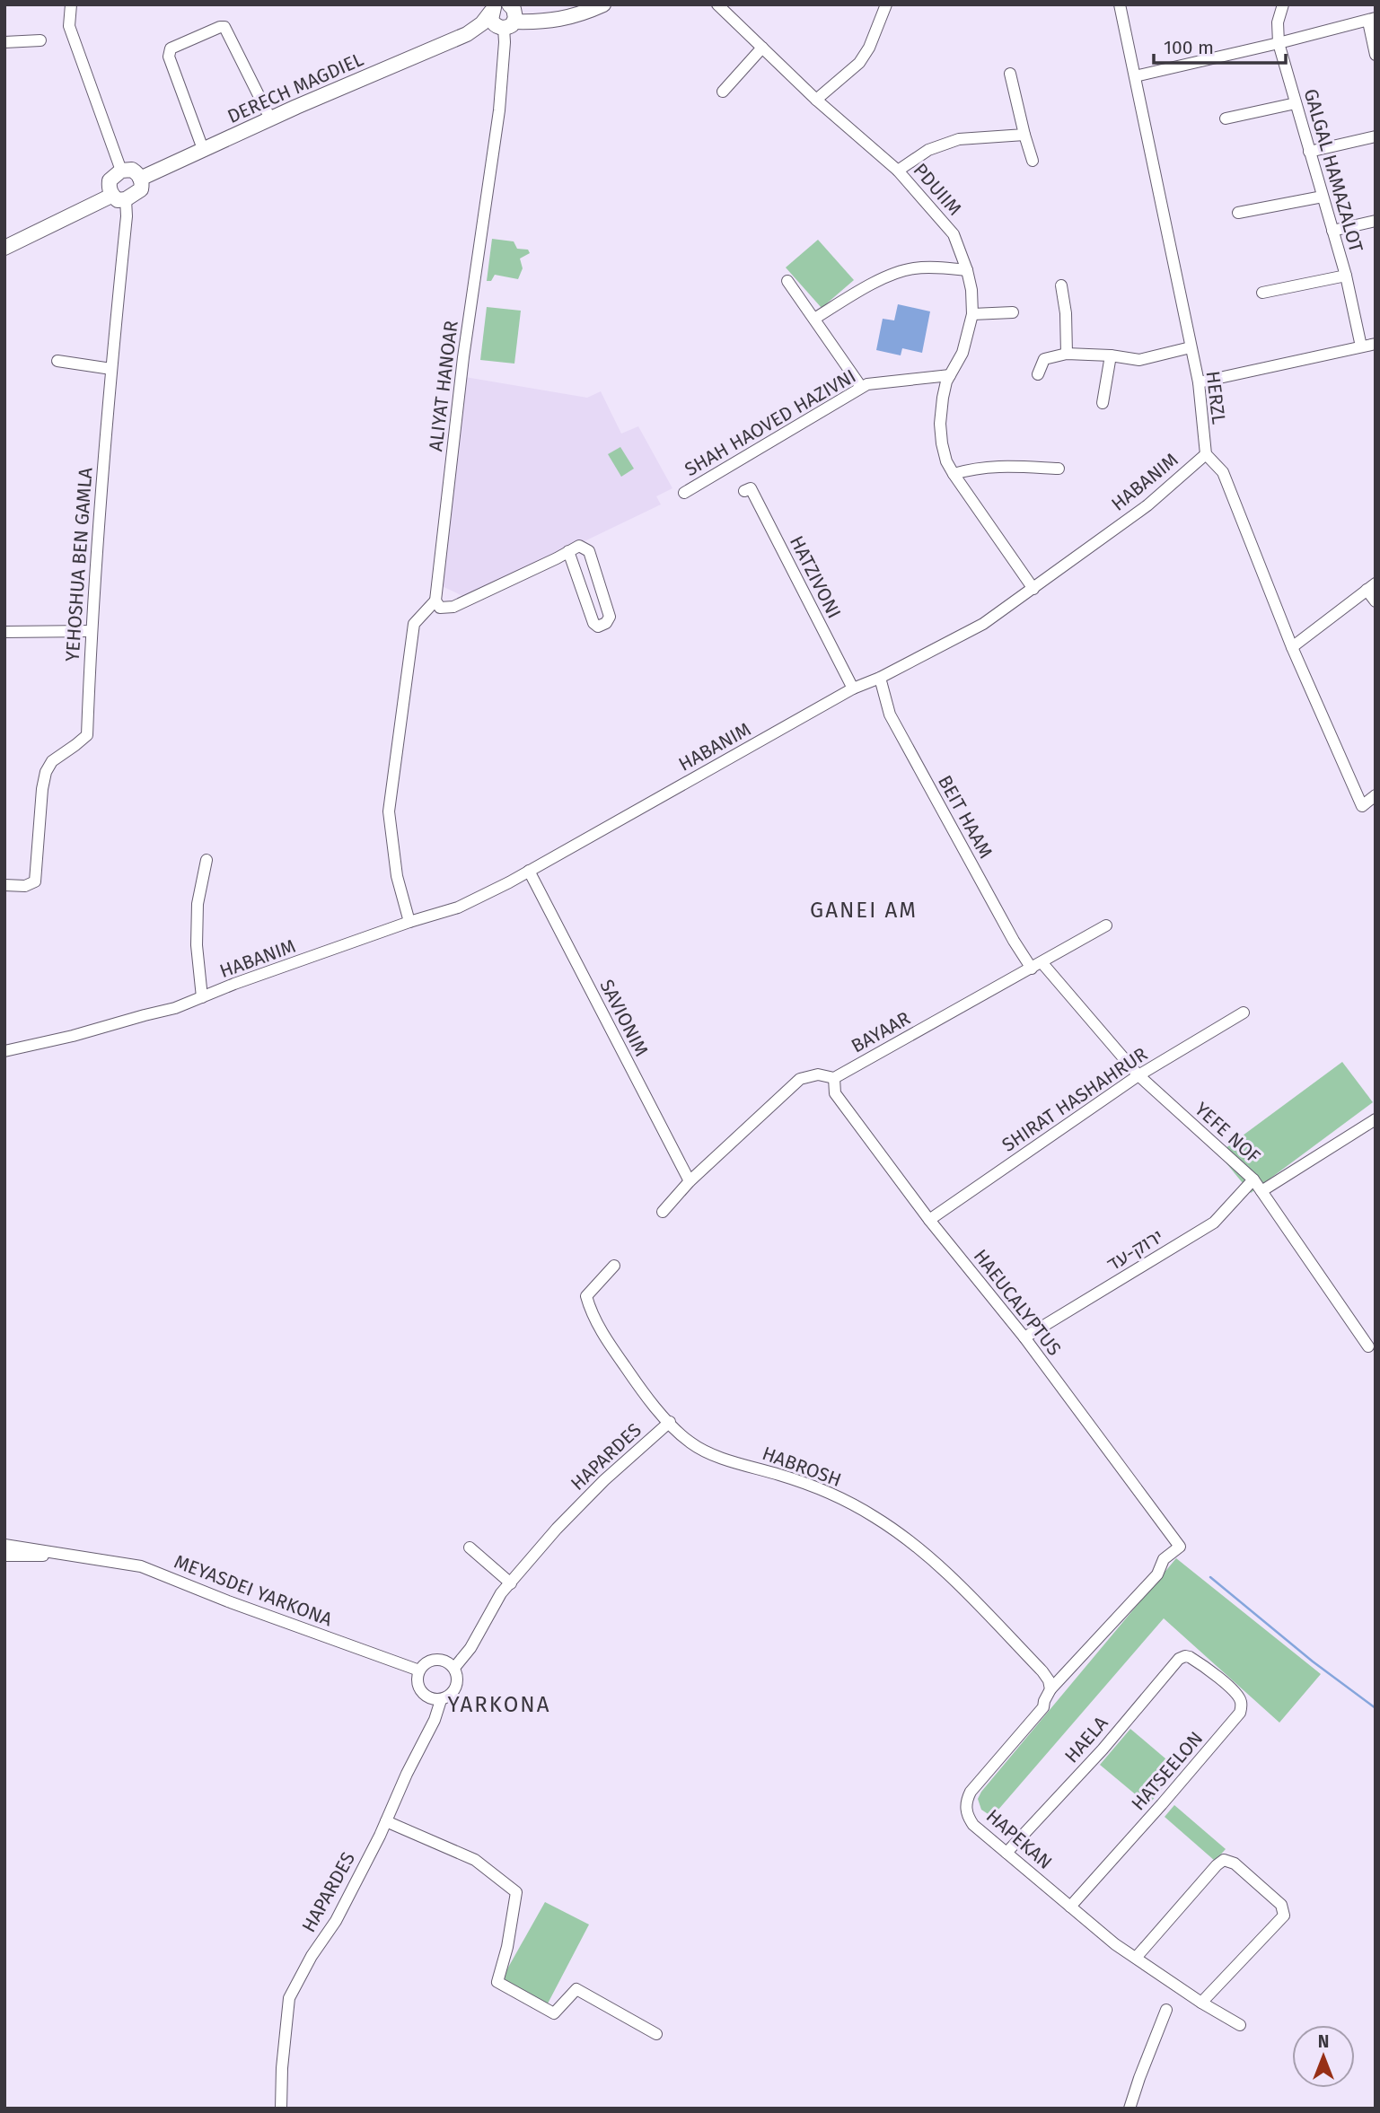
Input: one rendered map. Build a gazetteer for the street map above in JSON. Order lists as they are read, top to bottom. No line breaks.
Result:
{"streets":{"main road":["DERECH MAGDIEL"],"street":["GALGAL HAMAZALOT","PDUIIM","ALIYAT HANOAR","HERZL","SHAH HAOVED HAZIVNI","HABANIM","YEHOSHUA BEN GAMLA","HATZIVONI","BEIT HAAM","SAVIONIM","BAYAAR","SHIRAT HASHAHRUR","YEFE NOF","ירוק-עד","HAEUCALYPTUS","HAPARDES","HABROSH","MEYASDEI YARKONA","HAELA","HATSEELON","HAPEKAN"]},"crossings":[["DERECH MAGDIEL","YEHOSHUA BEN GAMLA"],["PDUIIM","SHAH HAOVED HAZIVNI"],["PDUIIM","HABANIM"],["HERZL","HABANIM"],["HABANIM","HATZIVONI"],["HABANIM","BEIT HAAM"],["HABANIM","SAVIONIM"],["BEIT HAAM","BAYAAR"],["BEIT HAAM","YEFE NOF"],["SAVIONIM","BAYAAR"],["BAYAAR","YEFE NOF"],["BAYAAR","HAEUCALYPTUS"],["SHIRAT HASHAHRUR","YEFE NOF"],["SHIRAT HASHAHRUR","HAEUCALYPTUS"],["YEFE NOF","ירוק-עד"],["ירוק-עד","HAEUCALYPTUS"],["HAEUCALYPTUS","HAPEKAN"],["HAPARDES","HABROSH"],["HAPARDES","MEYASDEI YARKONA"],["HABROSH","HAPEKAN"],["HAELA","HATSEELON"],["HAELA","HAPEKAN"],["HATSEELON","HAPEKAN"]],"districts":["GANEI AM","YARKONA"],"scale_bar":"100 m","north":"top"}
